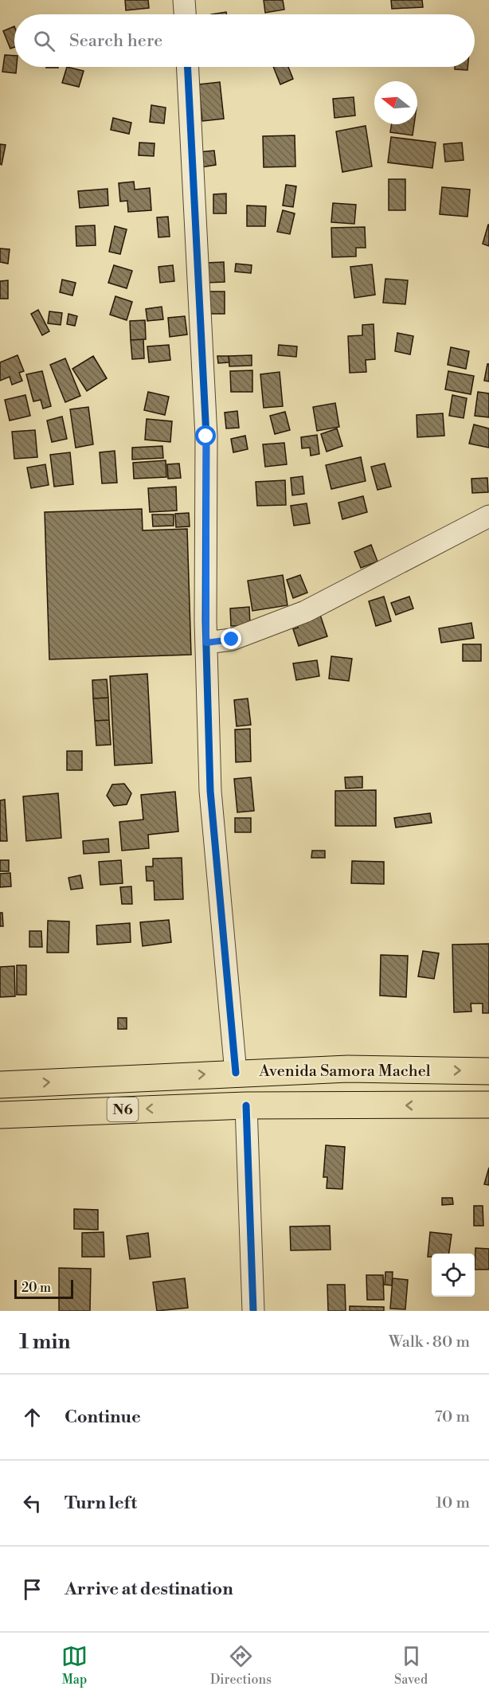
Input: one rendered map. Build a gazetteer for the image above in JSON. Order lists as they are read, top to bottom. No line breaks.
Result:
{"streets":{"highway":["Avenida Samora Machel","N6"]},"scale_bar":"20 m","north":"left","page":{"search":"Search here","scale":"20 m","heading":["1 min","Walk · 80 m"],"list":[["Continue","70 m"],["Turn left","10 m"],"Arrive at destination"],"nav":["Map","Directions","Saved"]}}
